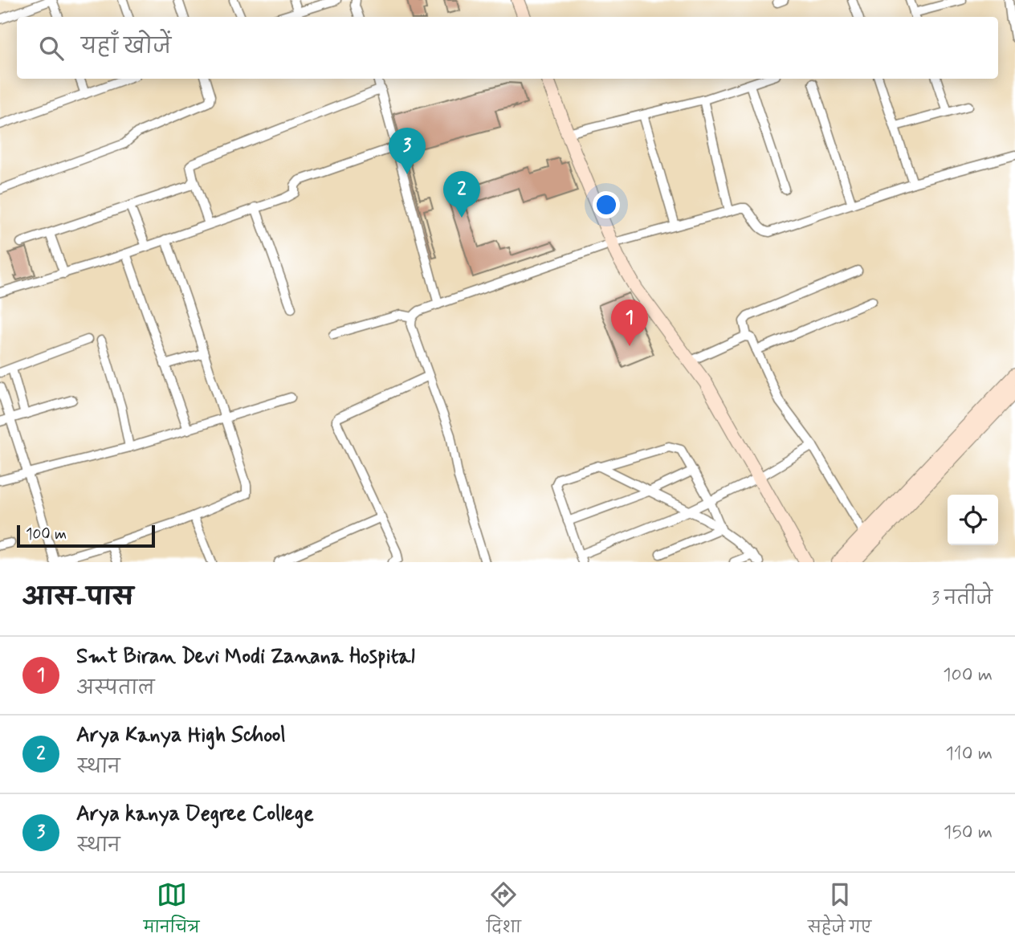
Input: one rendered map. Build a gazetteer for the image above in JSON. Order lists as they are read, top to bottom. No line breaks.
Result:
{"scale_bar":"100 m","page":{"search":"यहाँ खोजें","pins":["3","2","1"],"scale":"100 m","heading":["आस-पास","3 नतीजे"],"list":[{"mark":"1","name":"Smt Biran Devi Modi Zanana Hospital","note":"अस्पताल","value":"100 m"},{"mark":"2","name":"Arya Kanya High School","note":"स्थान","value":"110 m"},{"mark":"3","name":"Arya kanya Degree College","note":"स्थान","value":"150 m"}],"nav":["मानचित्र","दिशा","सहेजे गए"]}}
